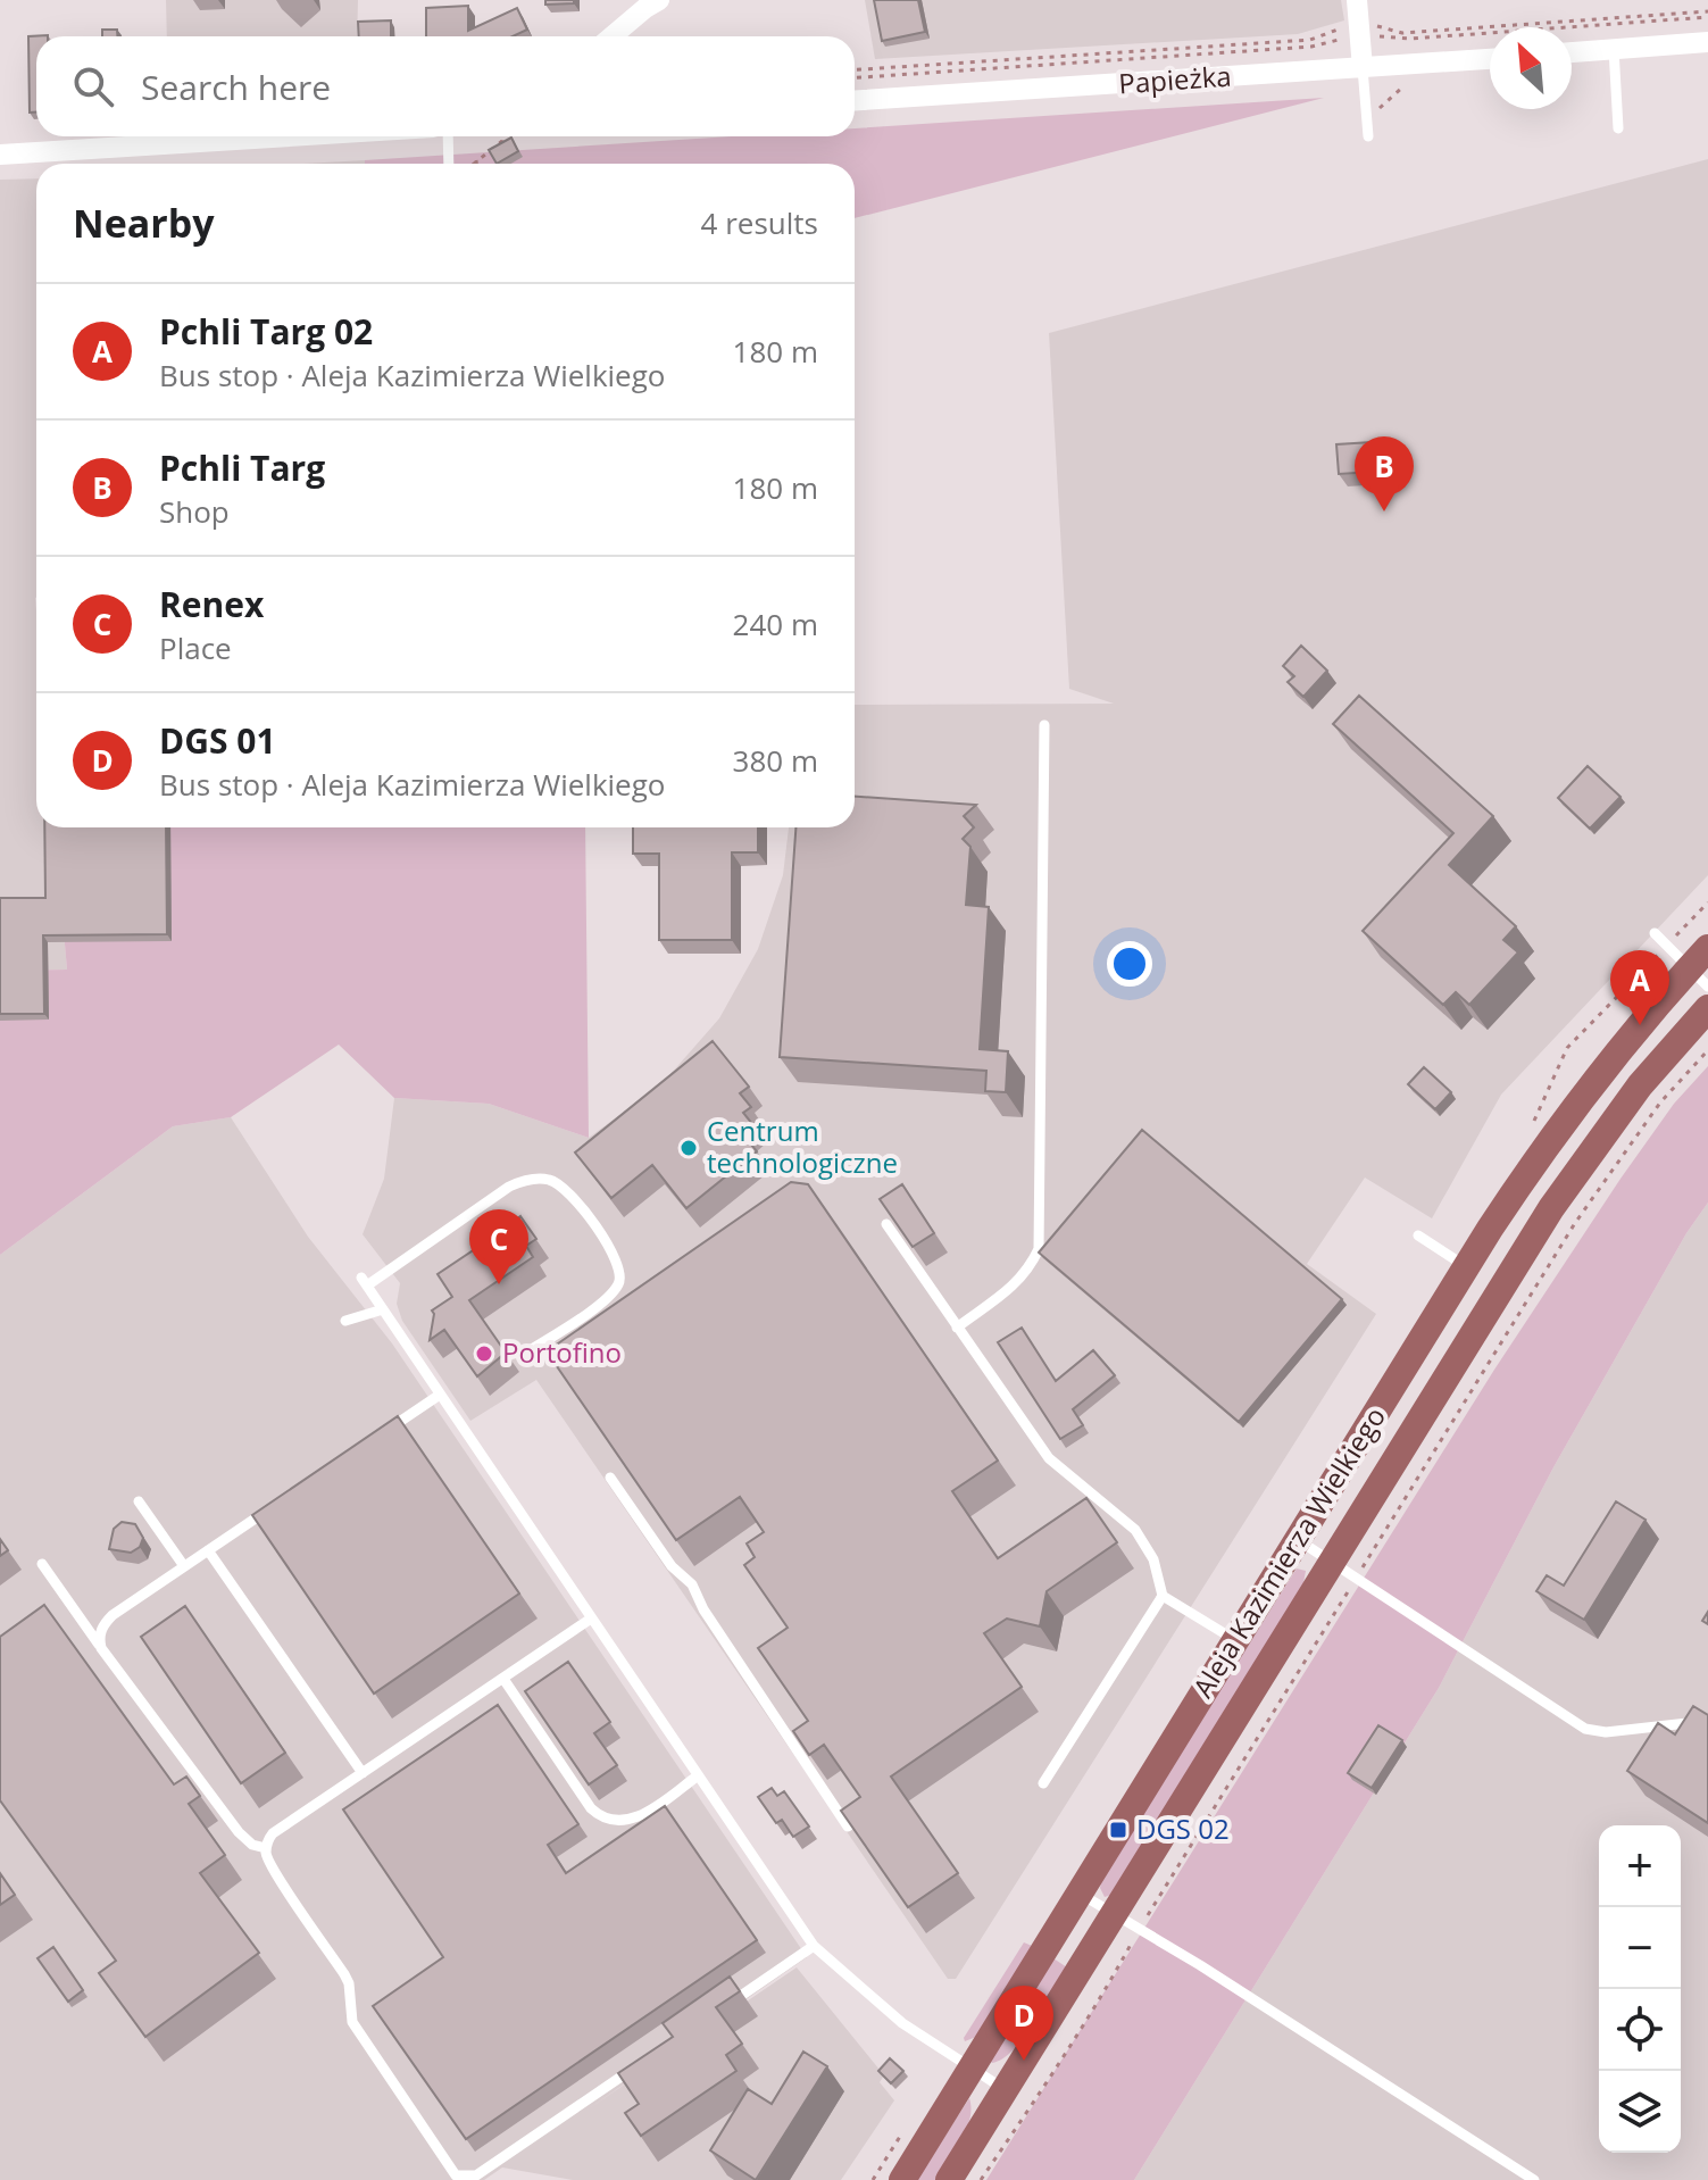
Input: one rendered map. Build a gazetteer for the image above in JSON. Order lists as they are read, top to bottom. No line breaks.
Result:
{"streets":{"main road":["Aleja Kazimierza Wielkiego"],"street":["Papieżka"]},"places":{"other":["Centrum technologiczne","Portofino"],"transit":["DGS 02"]},"north":"top left","page":{"search":"Search here","heading":["Nearby","4 results"],"list":[{"mark":"A","name":"Pchli Targ 02","note":"Bus stop · Aleja Kazimierza Wielkiego","value":"180 m"},{"mark":"B","name":"Pchli Targ","note":"Shop","value":"180 m"},{"mark":"C","name":"Renex","note":"Place","value":"240 m"},{"mark":"D","name":"DGS 01","note":"Bus stop · Aleja Kazimierza Wielkiego","value":"380 m"}],"pins":["B","A","C","D"],"map_buttons":["+","−"]}}
